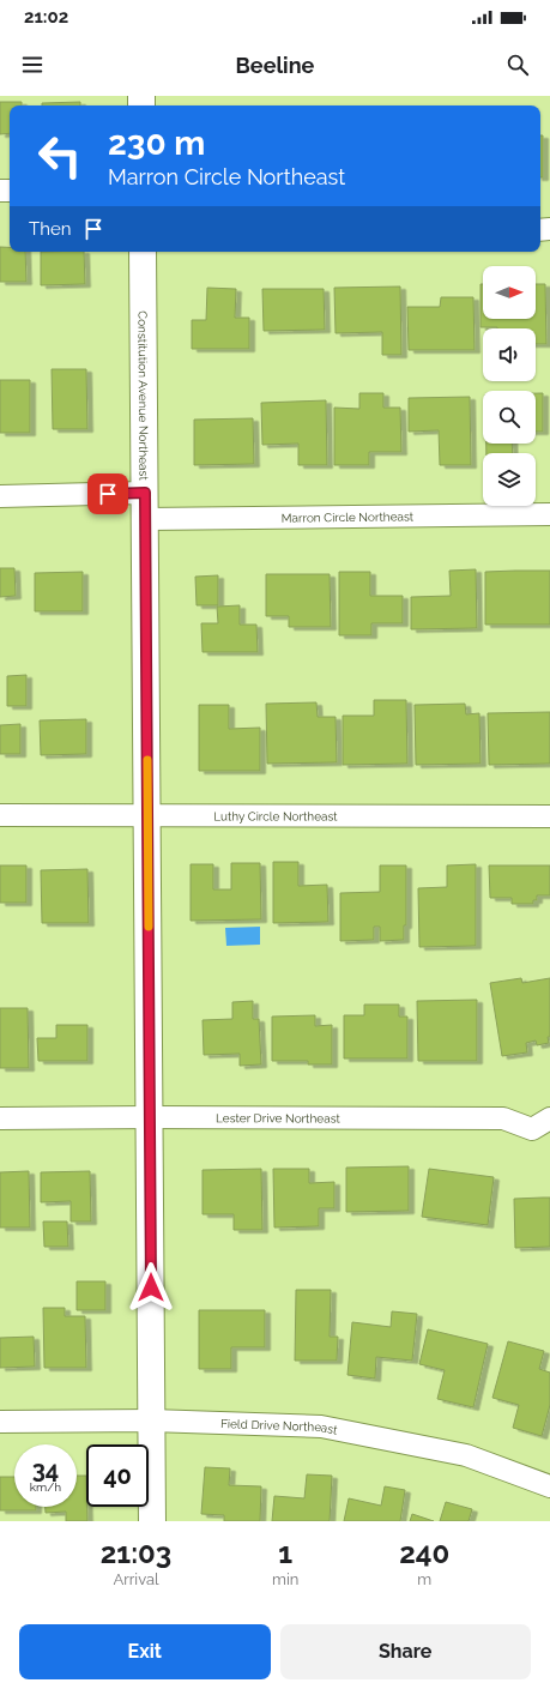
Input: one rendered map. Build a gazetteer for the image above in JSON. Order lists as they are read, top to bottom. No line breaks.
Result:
{"streets":{"street":["Constitution Avenue Northeast","Marron Circle Northeast","Luthy Circle Northeast","Lester Drive Northeast","Field Drive Northeast"]},"crossings":[["Constitution Avenue Northeast","Marron Circle Northeast"],["Constitution Avenue Northeast","Luthy Circle Northeast"],["Constitution Avenue Northeast","Lester Drive Northeast"],["Constitution Avenue Northeast","Field Drive Northeast"]],"north":"right","page":{"status":"21:02","header":"Beeline","turn":["230 m","Marron Circle Northeast"],"then":"Then","speed":"34 km/h","limit":"40","eta":["21:03","Arrival","1","min","240","m"],"buttons":["Exit","Share"]}}
